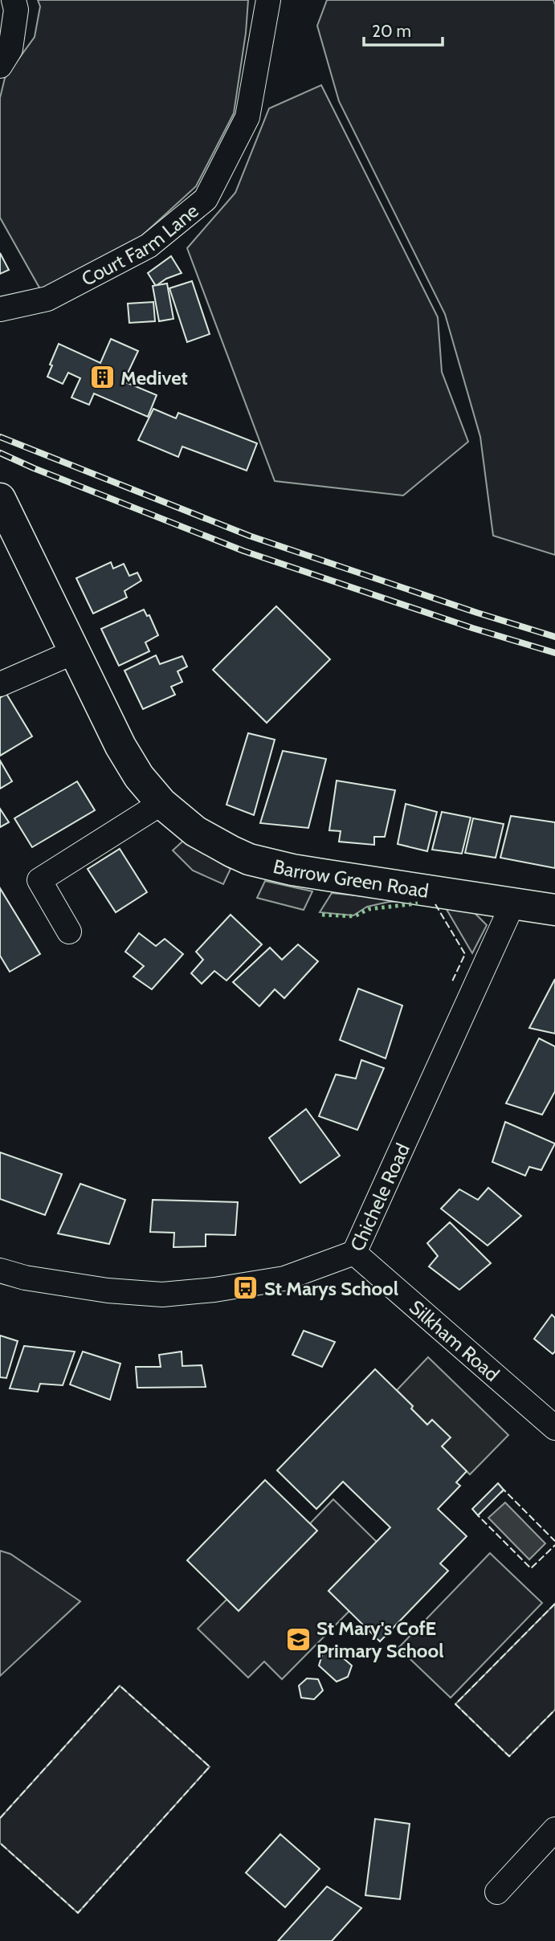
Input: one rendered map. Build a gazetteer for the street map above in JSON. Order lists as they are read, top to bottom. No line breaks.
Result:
{"streets":{"street":["Court Farm Lane","Barrow Green Road","Chichele Road","Silkham Road"]},"crossings":[["Barrow Green Road","Chichele Road"],["Chichele Road","Silkham Road"]],"places":{"building":["Medivet"],"bus stop":["St Marys School"],"school or university":["St Mary's CofE Primary School"]},"scale_bar":"20 m"}
